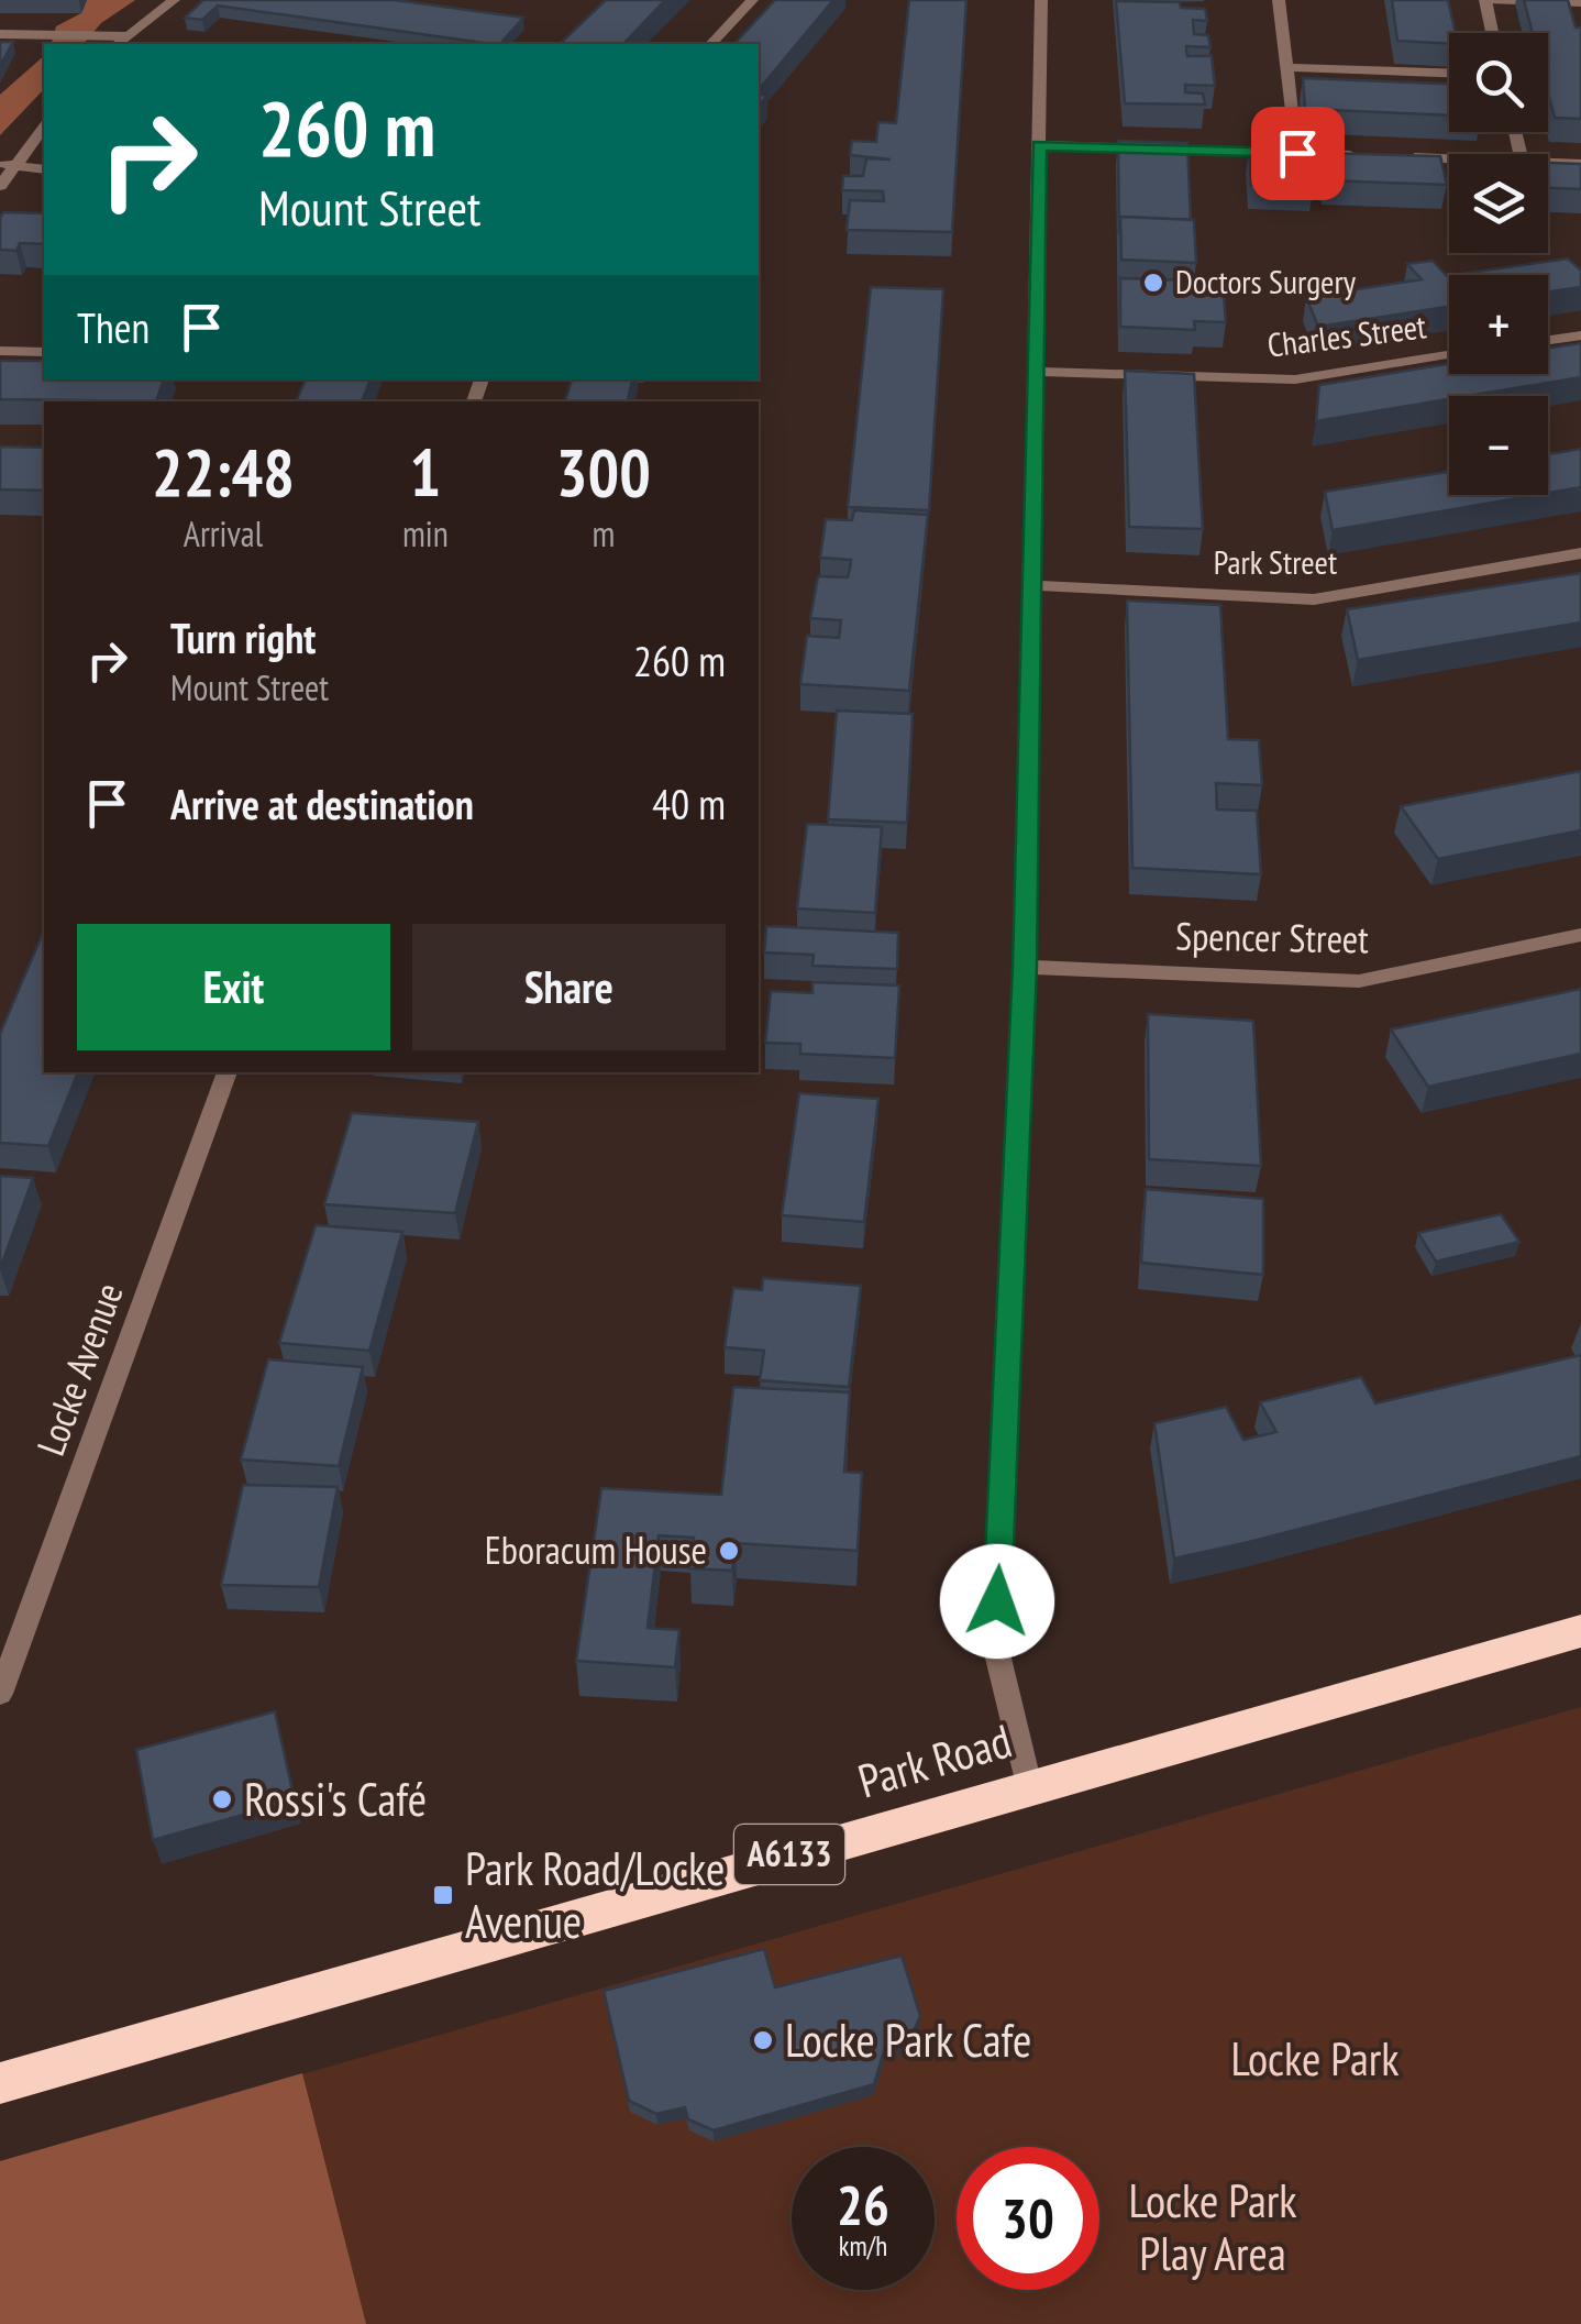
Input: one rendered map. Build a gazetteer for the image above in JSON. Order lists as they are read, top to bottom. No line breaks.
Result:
{"streets":{"highway":["Park Road","A6133"],"street":["Charles Street","Park Street","Spencer Street","Locke Avenue"]},"parks":["Locke Park","Locke Park Play Area"],"places":{"other":["Doctors Surgery","Eboracum House","Rossi's Café","Locke Park Cafe"],"transit":["Park Road/Locke Avenue"]},"page":{"map_buttons":["+","−"],"turn":["260 m","Mount Street"],"then":"Then","eta":["22:48","Arrival","1","min","300","m"],"list":[{"name":"Turn right","note":"Mount Street","value":"260 m"},{"name":"Arrive at destination","value":"40 m"}],"buttons":["Exit","Share"],"speed":"26 km/h","limit":"30"}}
